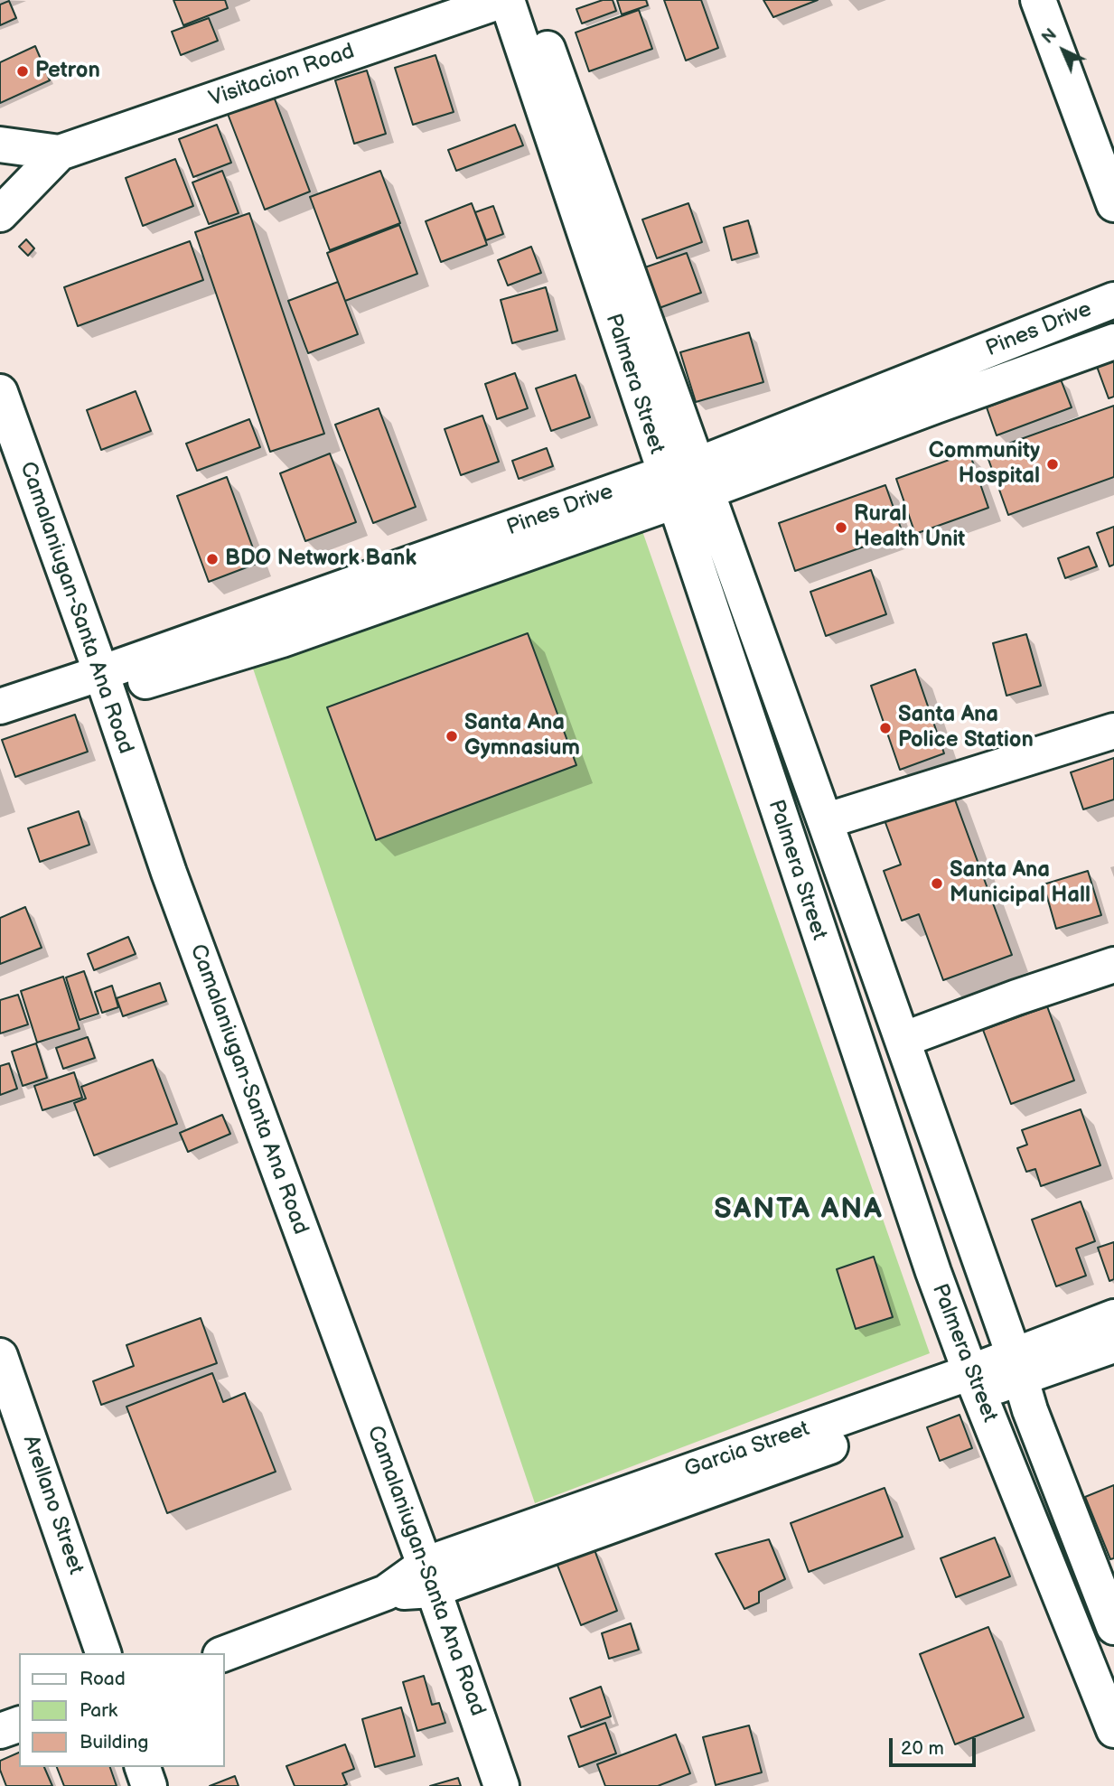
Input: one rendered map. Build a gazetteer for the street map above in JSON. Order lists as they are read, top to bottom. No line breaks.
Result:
{"streets":{"street":["Visitacion Road","Pines Drive","Palmera Street","Camalaniugan-Santa Ana Road","Garcia Street","Arellano Street"]},"crossings":[["Visitacion Road","Palmera Street"],["Pines Drive","Palmera Street"],["Pines Drive","Camalaniugan-Santa Ana Road"],["Palmera Street","Garcia Street"],["Camalaniugan-Santa Ana Road","Garcia Street"]],"districts":["SANTA ANA"],"places":["Petron","Community Hospital","Rural Health Unit","BDO Network Bank","Santa Ana Police Station","Santa Ana Gymnasium","Santa Ana Municipal Hall"],"legend":["Road","Park","Building"],"scale_bar":"20 m","north":"top left"}
